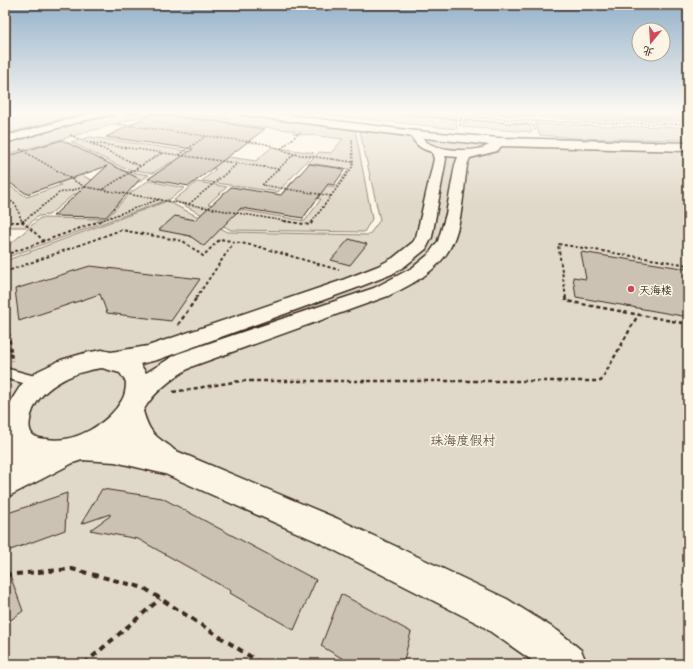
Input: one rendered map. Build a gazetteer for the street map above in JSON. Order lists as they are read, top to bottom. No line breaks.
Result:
{"parks":["珠海度假村"],"places":["天海楼"],"north":"bottom"}
